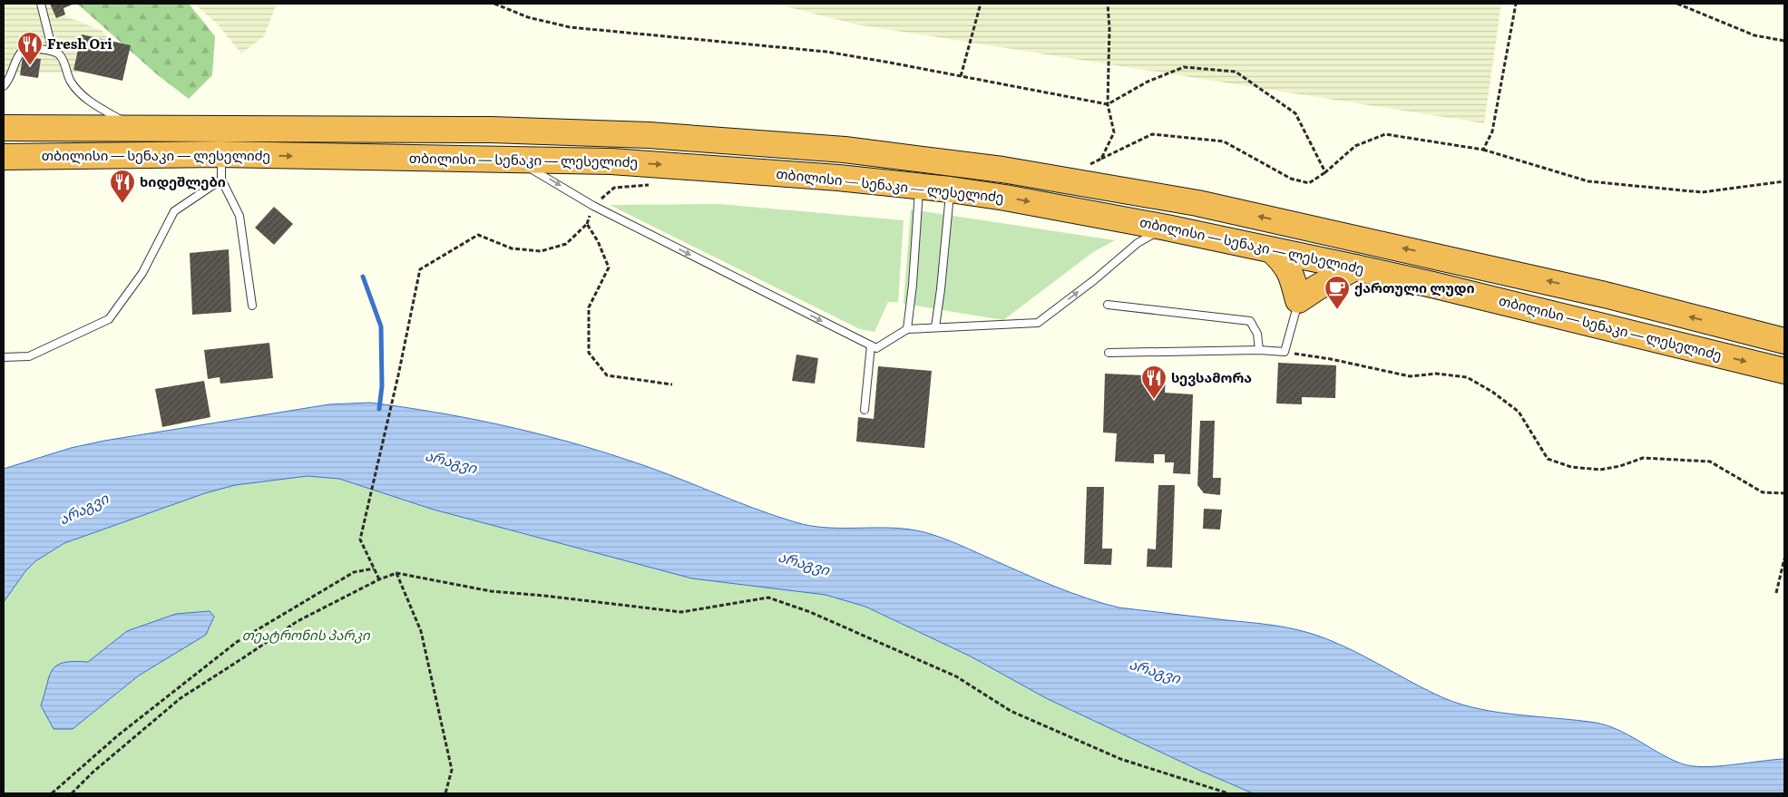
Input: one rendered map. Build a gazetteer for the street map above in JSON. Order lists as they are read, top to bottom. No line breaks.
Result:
{"streets":{"highway":["თბილისი — სენაკი — ლესელიძე"]},"water":["არაგვი"],"parks":["თეატრონის პარკი"],"places":{"restaurant":["Fresh Ori","ხიდეშლები","სევსამორა"],"cafe":["ქართული ლუდი"]}}
